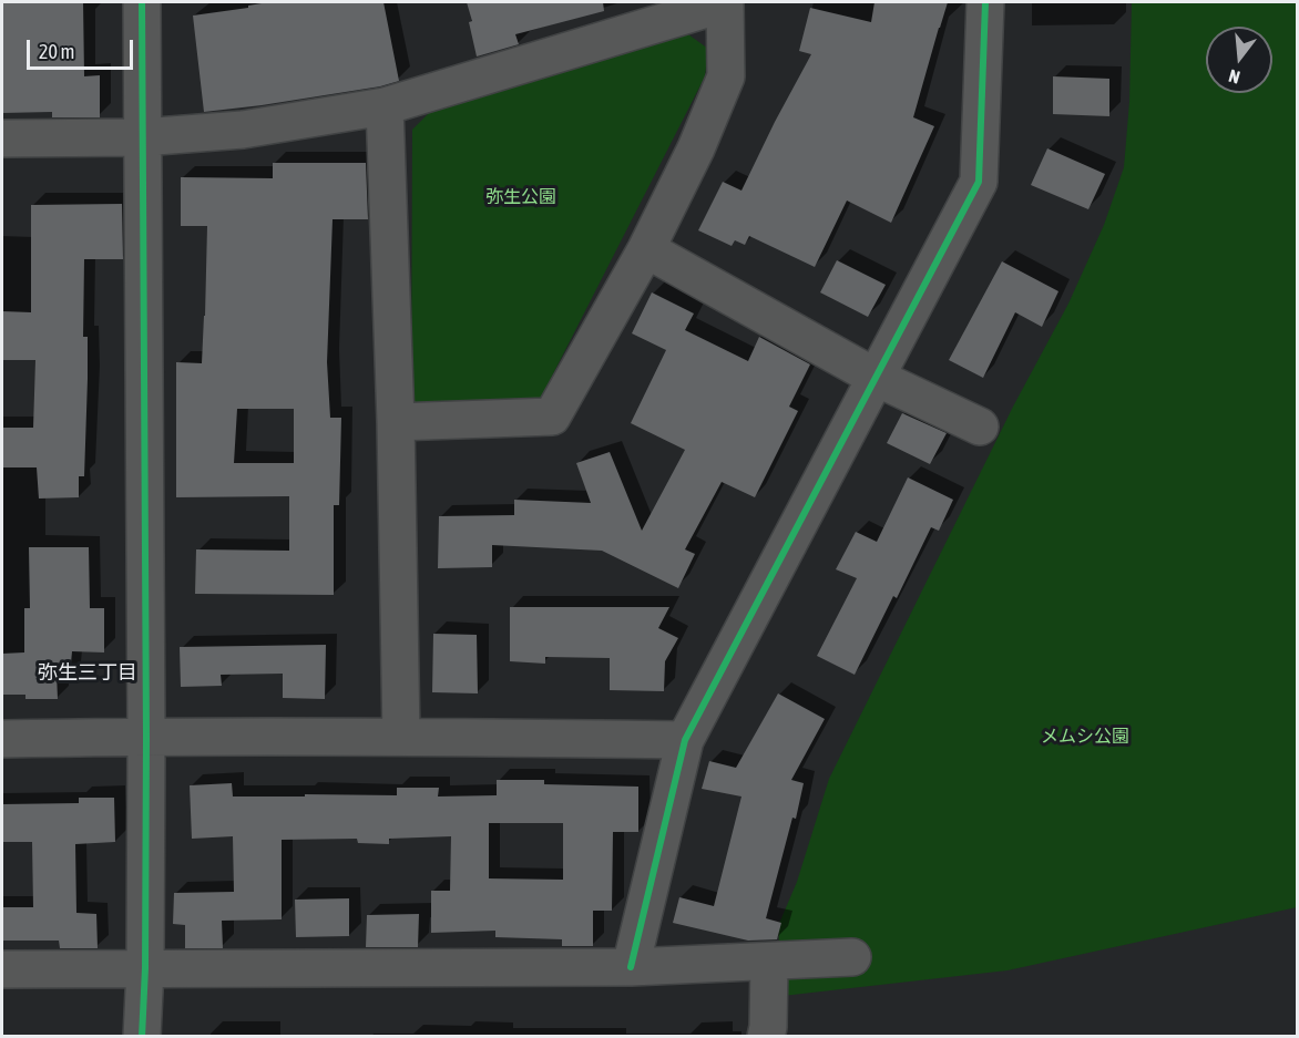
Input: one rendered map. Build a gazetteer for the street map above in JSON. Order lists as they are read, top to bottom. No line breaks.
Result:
{"districts":["弥生三丁目"],"parks":["弥生公園","メムシ公園"],"scale_bar":"20 m","north":"bottom"}
